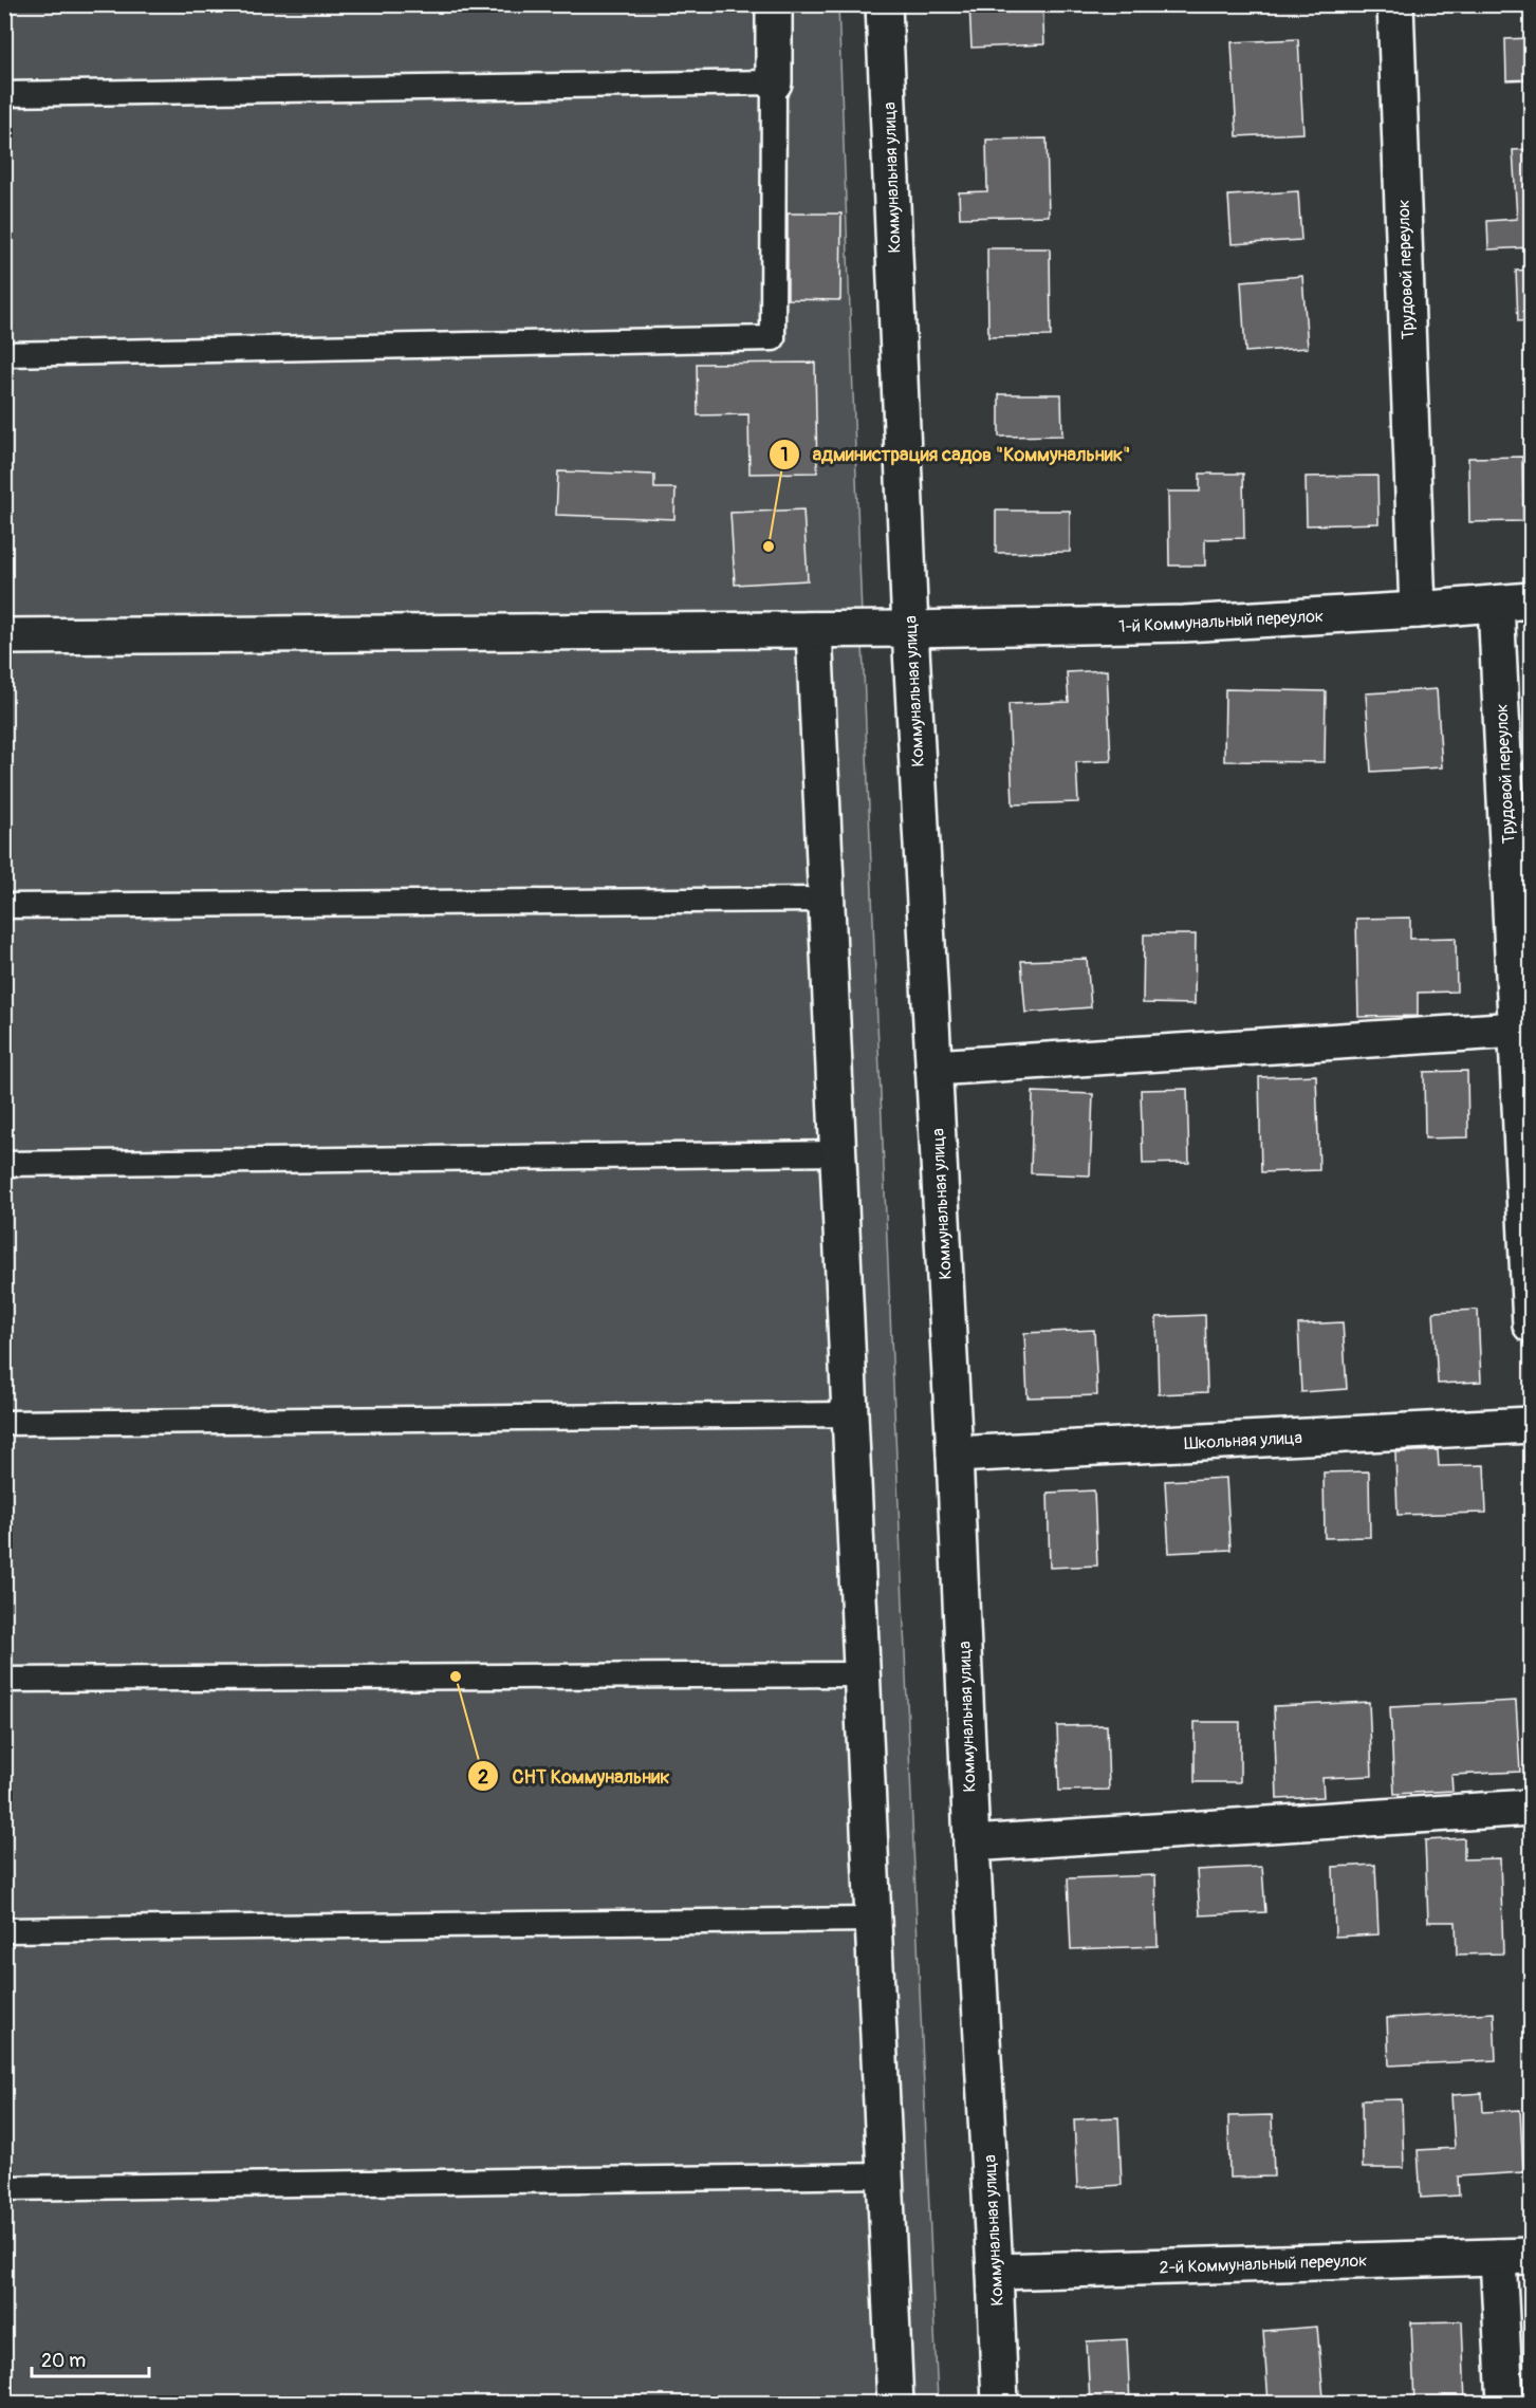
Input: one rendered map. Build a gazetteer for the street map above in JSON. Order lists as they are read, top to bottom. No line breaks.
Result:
{"streets":{"street":["Коммунальная улица","Трудовой переулок","1-й Коммунальный переулок","Школьная улица","2-й Коммунальный переулок"]},"crossings":[["Коммунальная улица","1-й Коммунальный переулок"],["Коммунальная улица","Школьная улица"],["Коммунальная улица","2-й Коммунальный переулок"],["Трудовой переулок","1-й Коммунальный переулок"]],"places":["администрация садов \"Коммунальник\"","СНТ Коммунальник"],"scale_bar":"20 m"}
